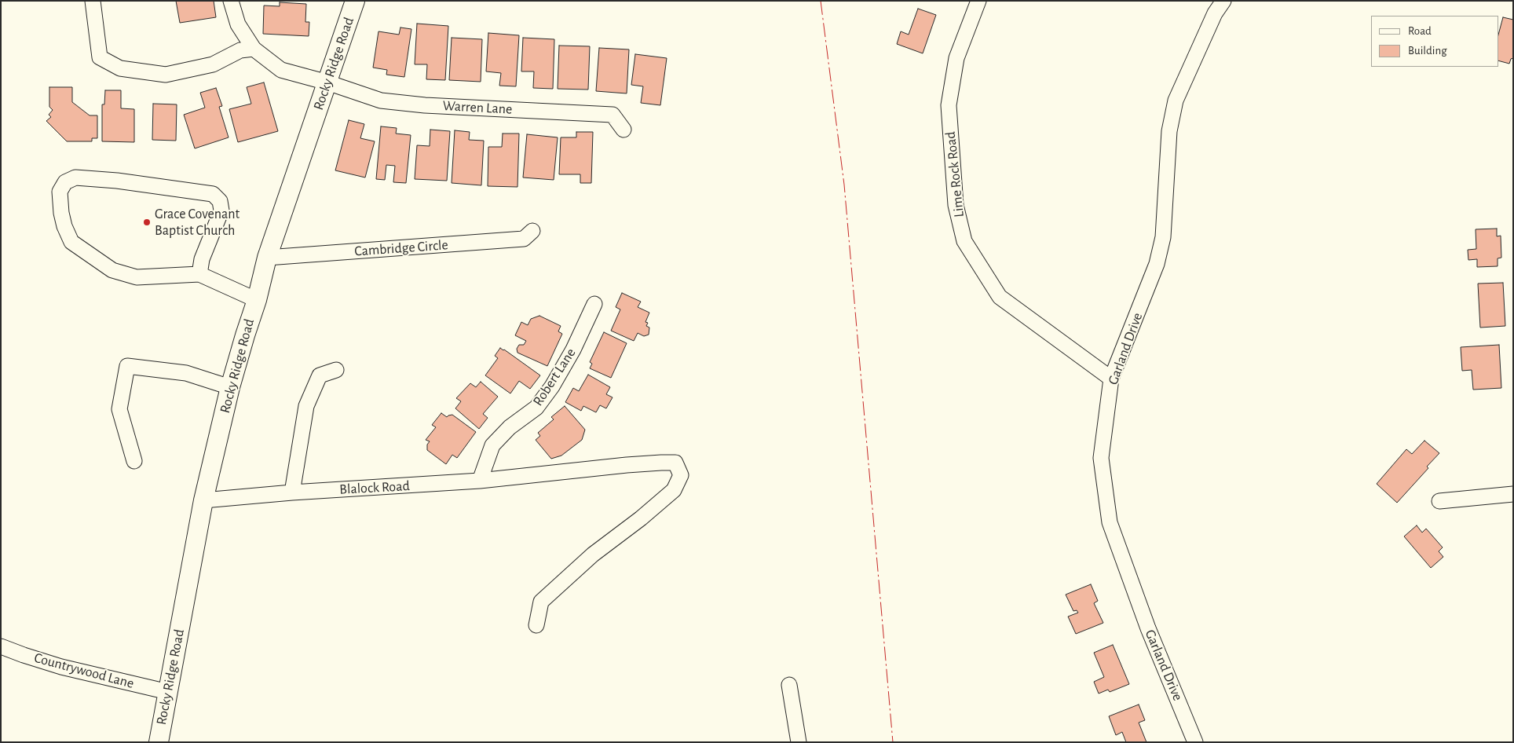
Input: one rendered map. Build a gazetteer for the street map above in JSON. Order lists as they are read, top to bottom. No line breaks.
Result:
{"streets":{"main road":["Rocky Ridge Road"],"street":["Warren Lane","Lime Rock Road","Cambridge Circle","Garland Drive","Robert Lane","Blalock Road","Countrywood Lane"]},"crossings":[["Rocky Ridge Road","Warren Lane"],["Rocky Ridge Road","Cambridge Circle"],["Rocky Ridge Road","Blalock Road"],["Rocky Ridge Road","Countrywood Lane"],["Lime Rock Road","Garland Drive"],["Robert Lane","Blalock Road"]],"places":["Grace Covenant Baptist Church"],"legend":["Road","Building"]}
